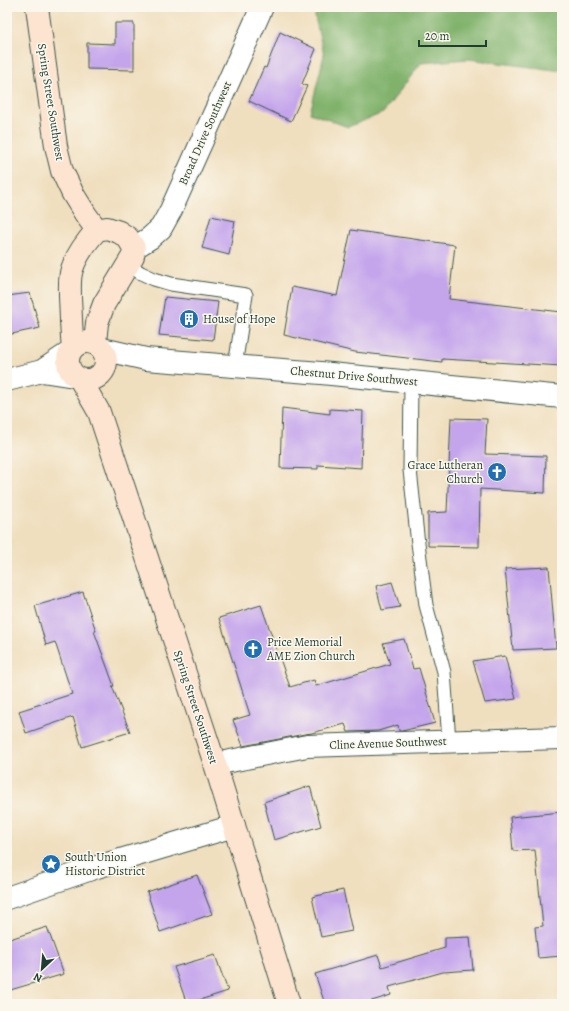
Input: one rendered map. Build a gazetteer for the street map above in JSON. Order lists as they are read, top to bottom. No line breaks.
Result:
{"streets":{"street":["Spring Street Southwest","Broad Drive Southwest","Chestnut Drive Southwest","Cline Avenue Southwest"]},"crossings":[["Spring Street Southwest","Broad Drive Southwest"],["Spring Street Southwest","Chestnut Drive Southwest"],["Spring Street Southwest","Cline Avenue Southwest"],["Broad Drive Southwest","Chestnut Drive Southwest"]],"places":{"building":["House of Hope"],"church":["Grace Lutheran Church","Price Memorial AME Zion Church"],"place":["South Union Historic District"]},"scale_bar":"20 m","north":"bottom left"}
